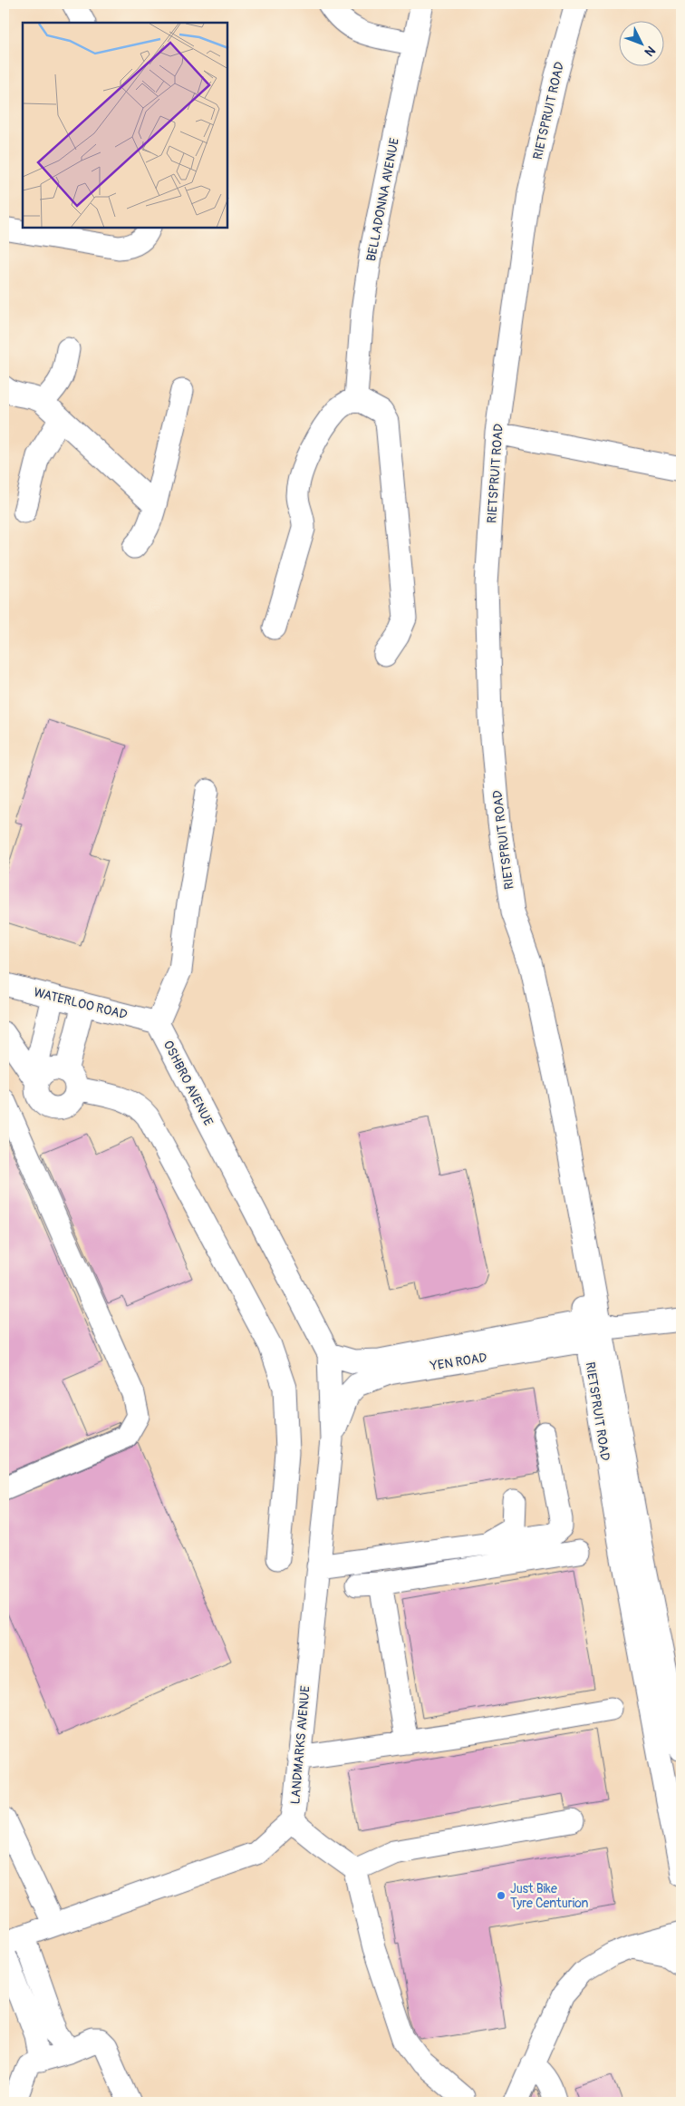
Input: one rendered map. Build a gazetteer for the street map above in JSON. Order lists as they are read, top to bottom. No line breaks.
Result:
{"streets":{"street":["RIETSPRUIT ROAD","BELLADONNA AVENUE","WATERLOO ROAD","OSHBRO AVENUE","YEN ROAD","LANDMARKS AVENUE"]},"crossings":[["RIETSPRUIT ROAD","YEN ROAD"],["WATERLOO ROAD","OSHBRO AVENUE"],["OSHBRO AVENUE","YEN ROAD"],["OSHBRO AVENUE","LANDMARKS AVENUE"],["YEN ROAD","LANDMARKS AVENUE"]],"places":["Just Bike Tyre Centurion"],"north":"bottom right"}
